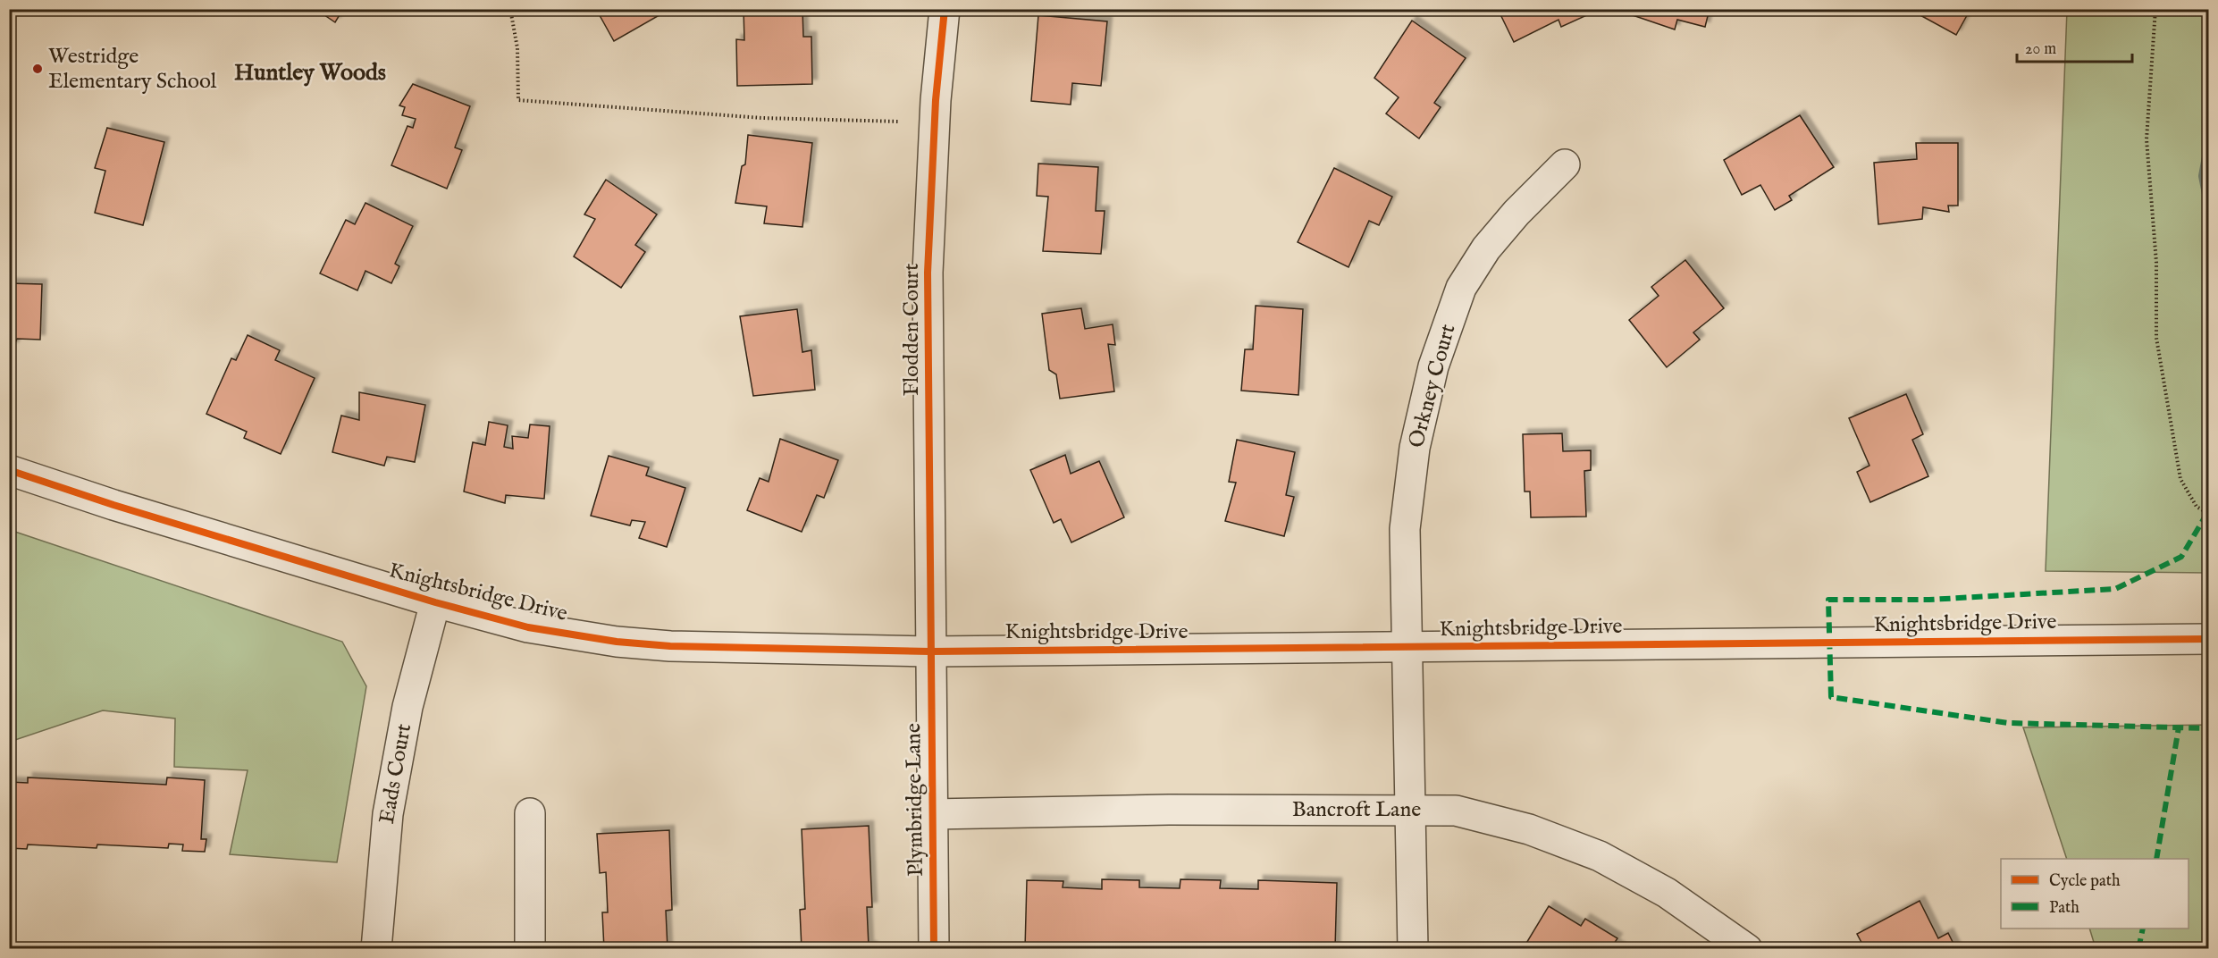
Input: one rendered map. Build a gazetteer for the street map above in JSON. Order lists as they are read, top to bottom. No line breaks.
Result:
{"streets":{"street":["Flodden Court","Orkney Court","Knightsbridge Drive","Eads Court","Plymbridge Lane","Bancroft Lane"]},"crossings":[["Flodden Court","Knightsbridge Drive"],["Flodden Court","Plymbridge Lane"],["Orkney Court","Knightsbridge Drive"],["Orkney Court","Bancroft Lane"],["Knightsbridge Drive","Eads Court"],["Knightsbridge Drive","Plymbridge Lane"],["Plymbridge Lane","Bancroft Lane"]],"districts":["Huntley Woods"],"places":["Westridge Elementary School"],"legend":["Cycle path","Path"],"scale_bar":"20 m"}
